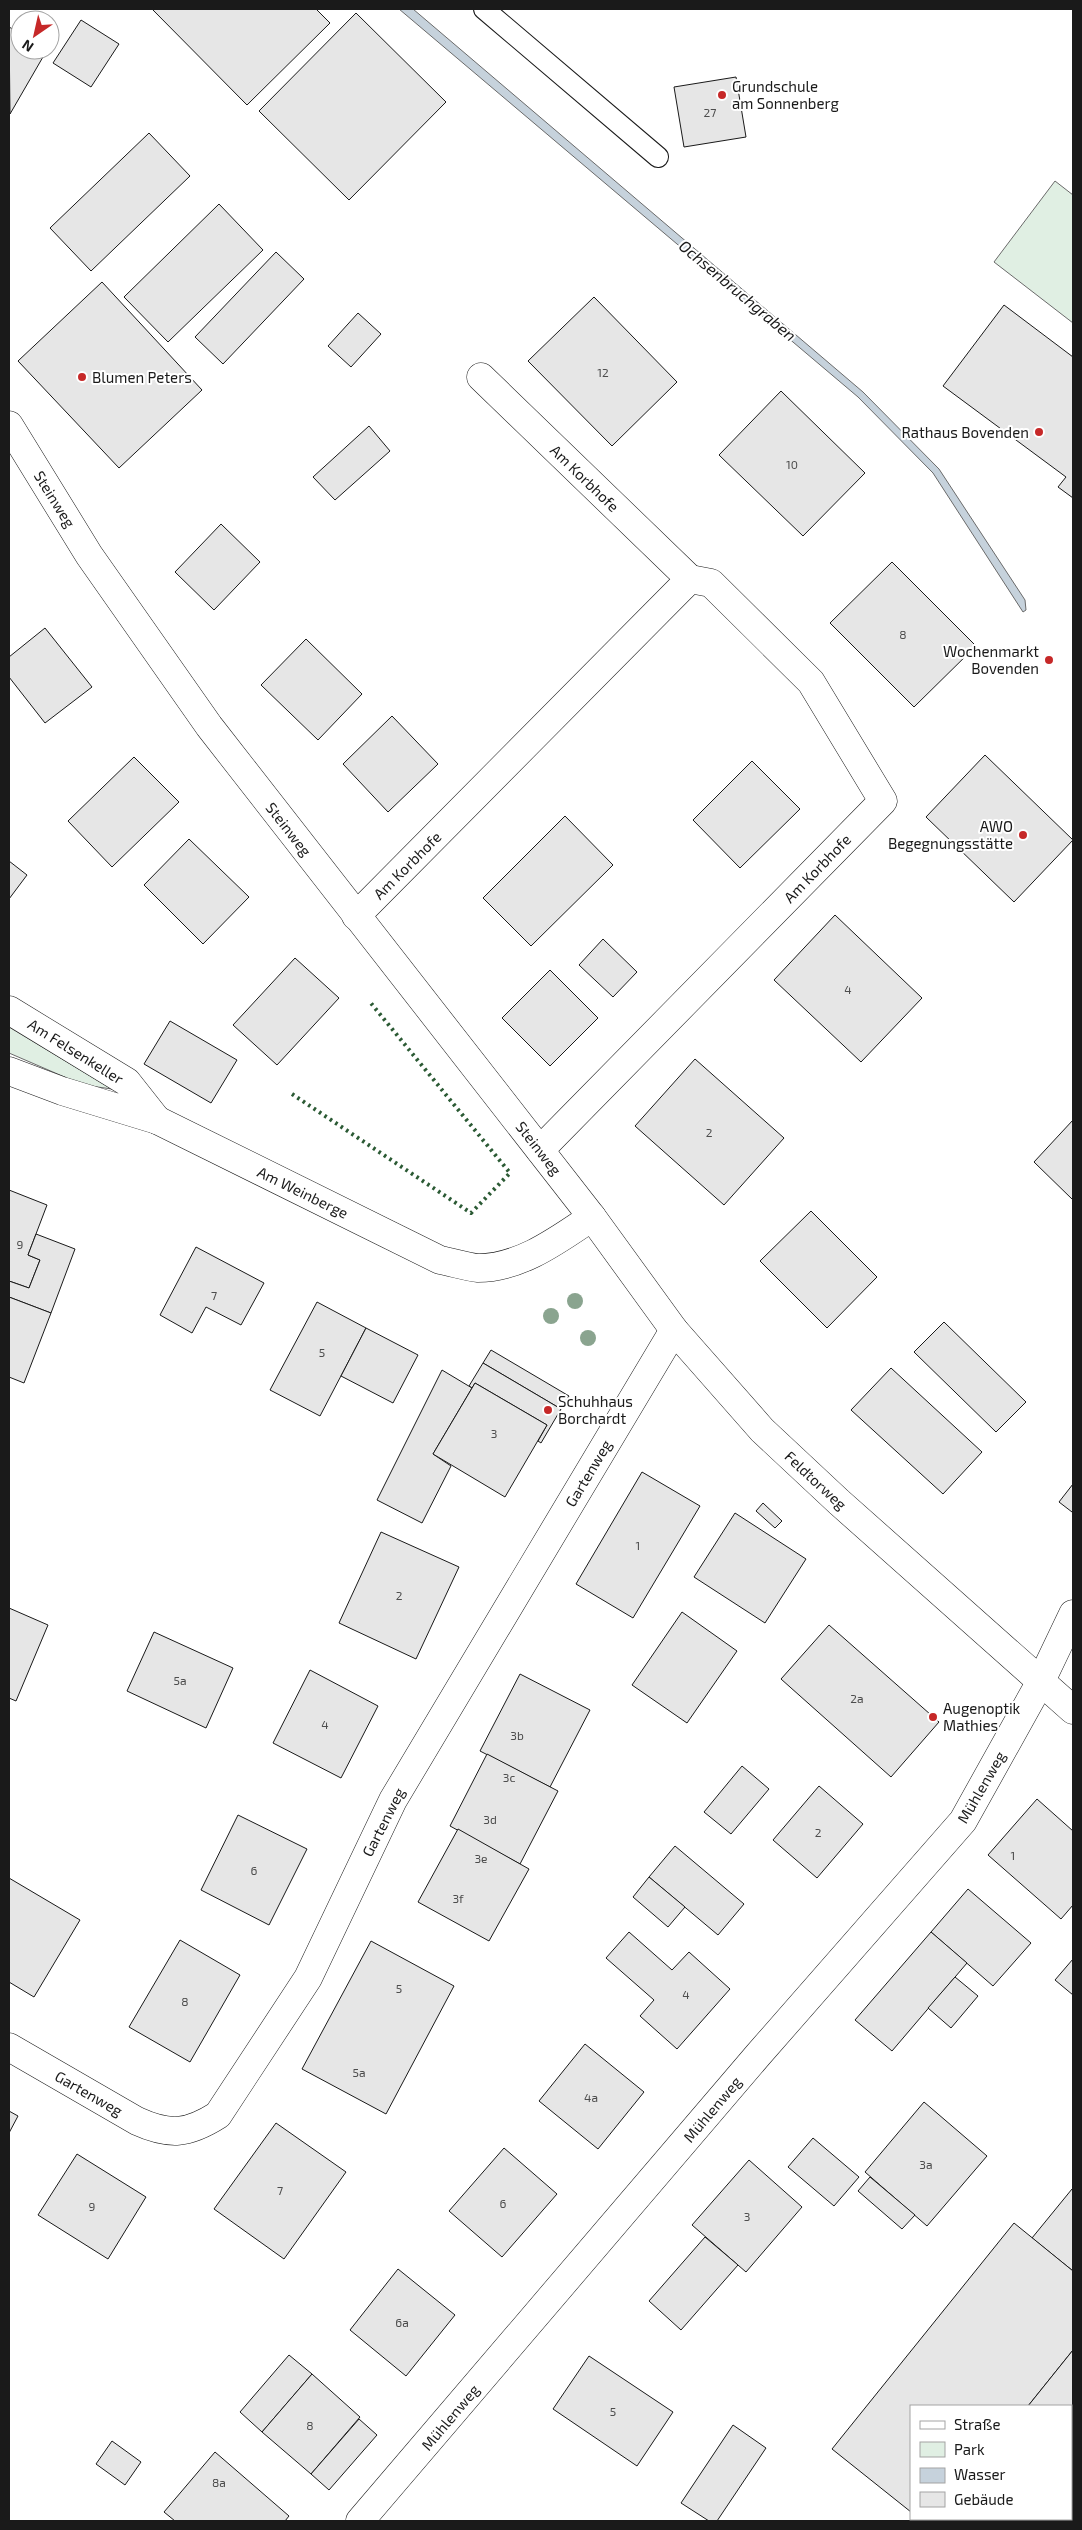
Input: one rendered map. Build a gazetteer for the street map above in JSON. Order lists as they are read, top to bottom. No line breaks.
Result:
{"streets":{"street":["Am Korbhofe","Steinweg","Am Felsenkeller","Am Weinberge","Gartenweg","Feldtorweg","Mühlenweg"]},"crossings":[["Am Korbhofe","Steinweg"],["Steinweg","Am Weinberge"],["Steinweg","Feldtorweg"],["Am Felsenkeller","Am Weinberge"],["Am Weinberge","Feldtorweg"],["Gartenweg","Feldtorweg"],["Feldtorweg","Mühlenweg"]],"water":["Ochsenbruchgraben"],"places":["Grundschule am Sonnenberg","Blumen Peters","Rathaus Bovenden","Wochenmarkt Bovenden","AWO Begegnungsstätte","Schuhhaus Borchardt","Augenoptik Mathies"],"house_numbers":["27","12","10","8","4","2","9","7","5","3","1","2","5a","2a","4","3b","3c","3d","2","1","3e","6","3f","5","4","8","5a","4a","3a","7","6","9","3","6a","5","8","8a"],"legend":["Straße","Park","Wasser","Gebäude"],"north":"bottom left"}
